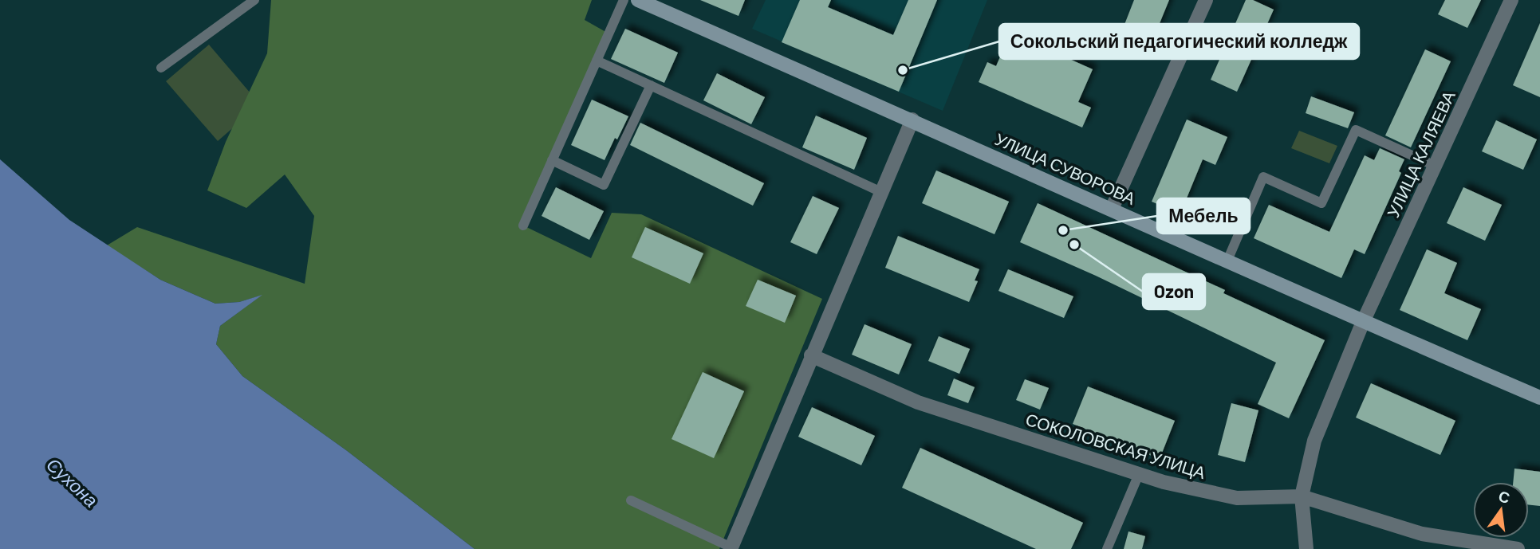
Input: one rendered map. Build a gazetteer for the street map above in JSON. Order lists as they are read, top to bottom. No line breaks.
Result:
{"streets":{"street":["УЛИЦА КАЛЯЕВА","УЛИЦА СУВОРОВА","СОКОЛОВСКАЯ УЛИЦА"]},"crossings":[["УЛИЦА КАЛЯЕВА","УЛИЦА СУВОРОВА"],["УЛИЦА КАЛЯЕВА","СОКОЛОВСКАЯ УЛИЦА"]],"water":["Сухона"],"places":["Сокольский педагогический колледж","Мебель","Ozon"],"north":"top"}
